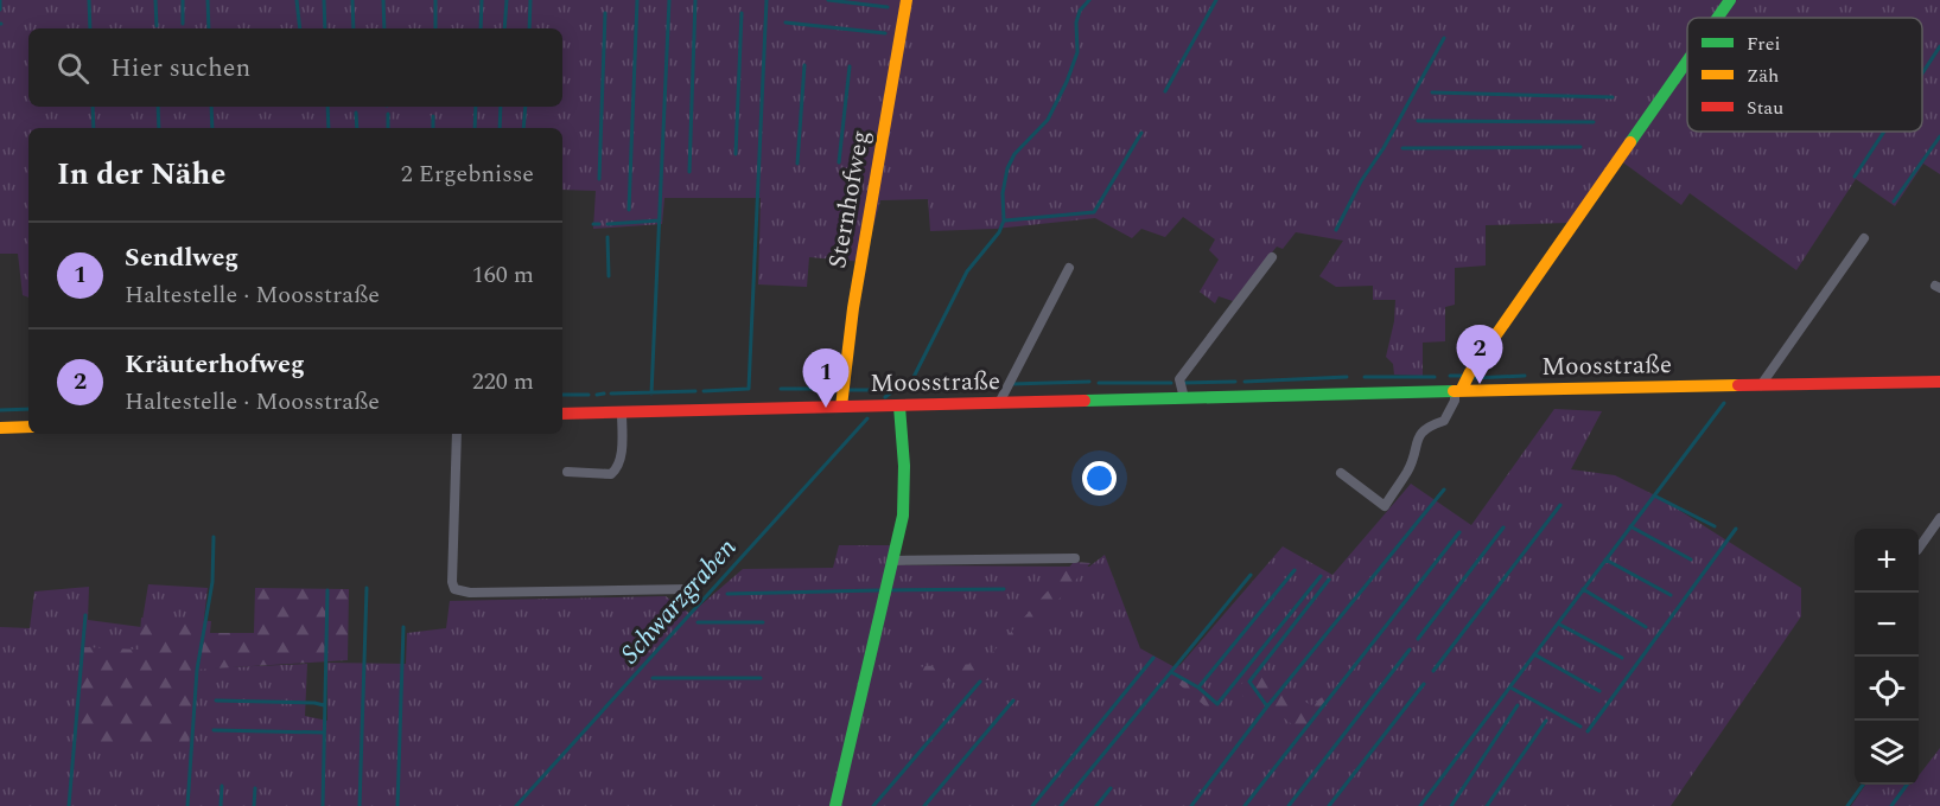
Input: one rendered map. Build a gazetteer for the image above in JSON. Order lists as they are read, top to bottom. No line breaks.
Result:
{"streets":{"street":["Sternhofweg","Moosstraße"]},"crossings":[["Sternhofweg","Moosstraße"]],"water":["Schwarzgraben"],"legend":["Frei","Zäh","Stau"],"page":{"search":"Hier suchen","heading":["In der Nähe","2 Ergebnisse"],"list":[{"mark":"1","name":"Sendlweg","note":"Haltestelle · Moosstraße","value":"160 m"},{"mark":"2","name":"Kräuterhofweg","note":"Haltestelle · Moosstraße","value":"220 m"}],"pins":["2","1"],"map_buttons":["+","−"]}}
